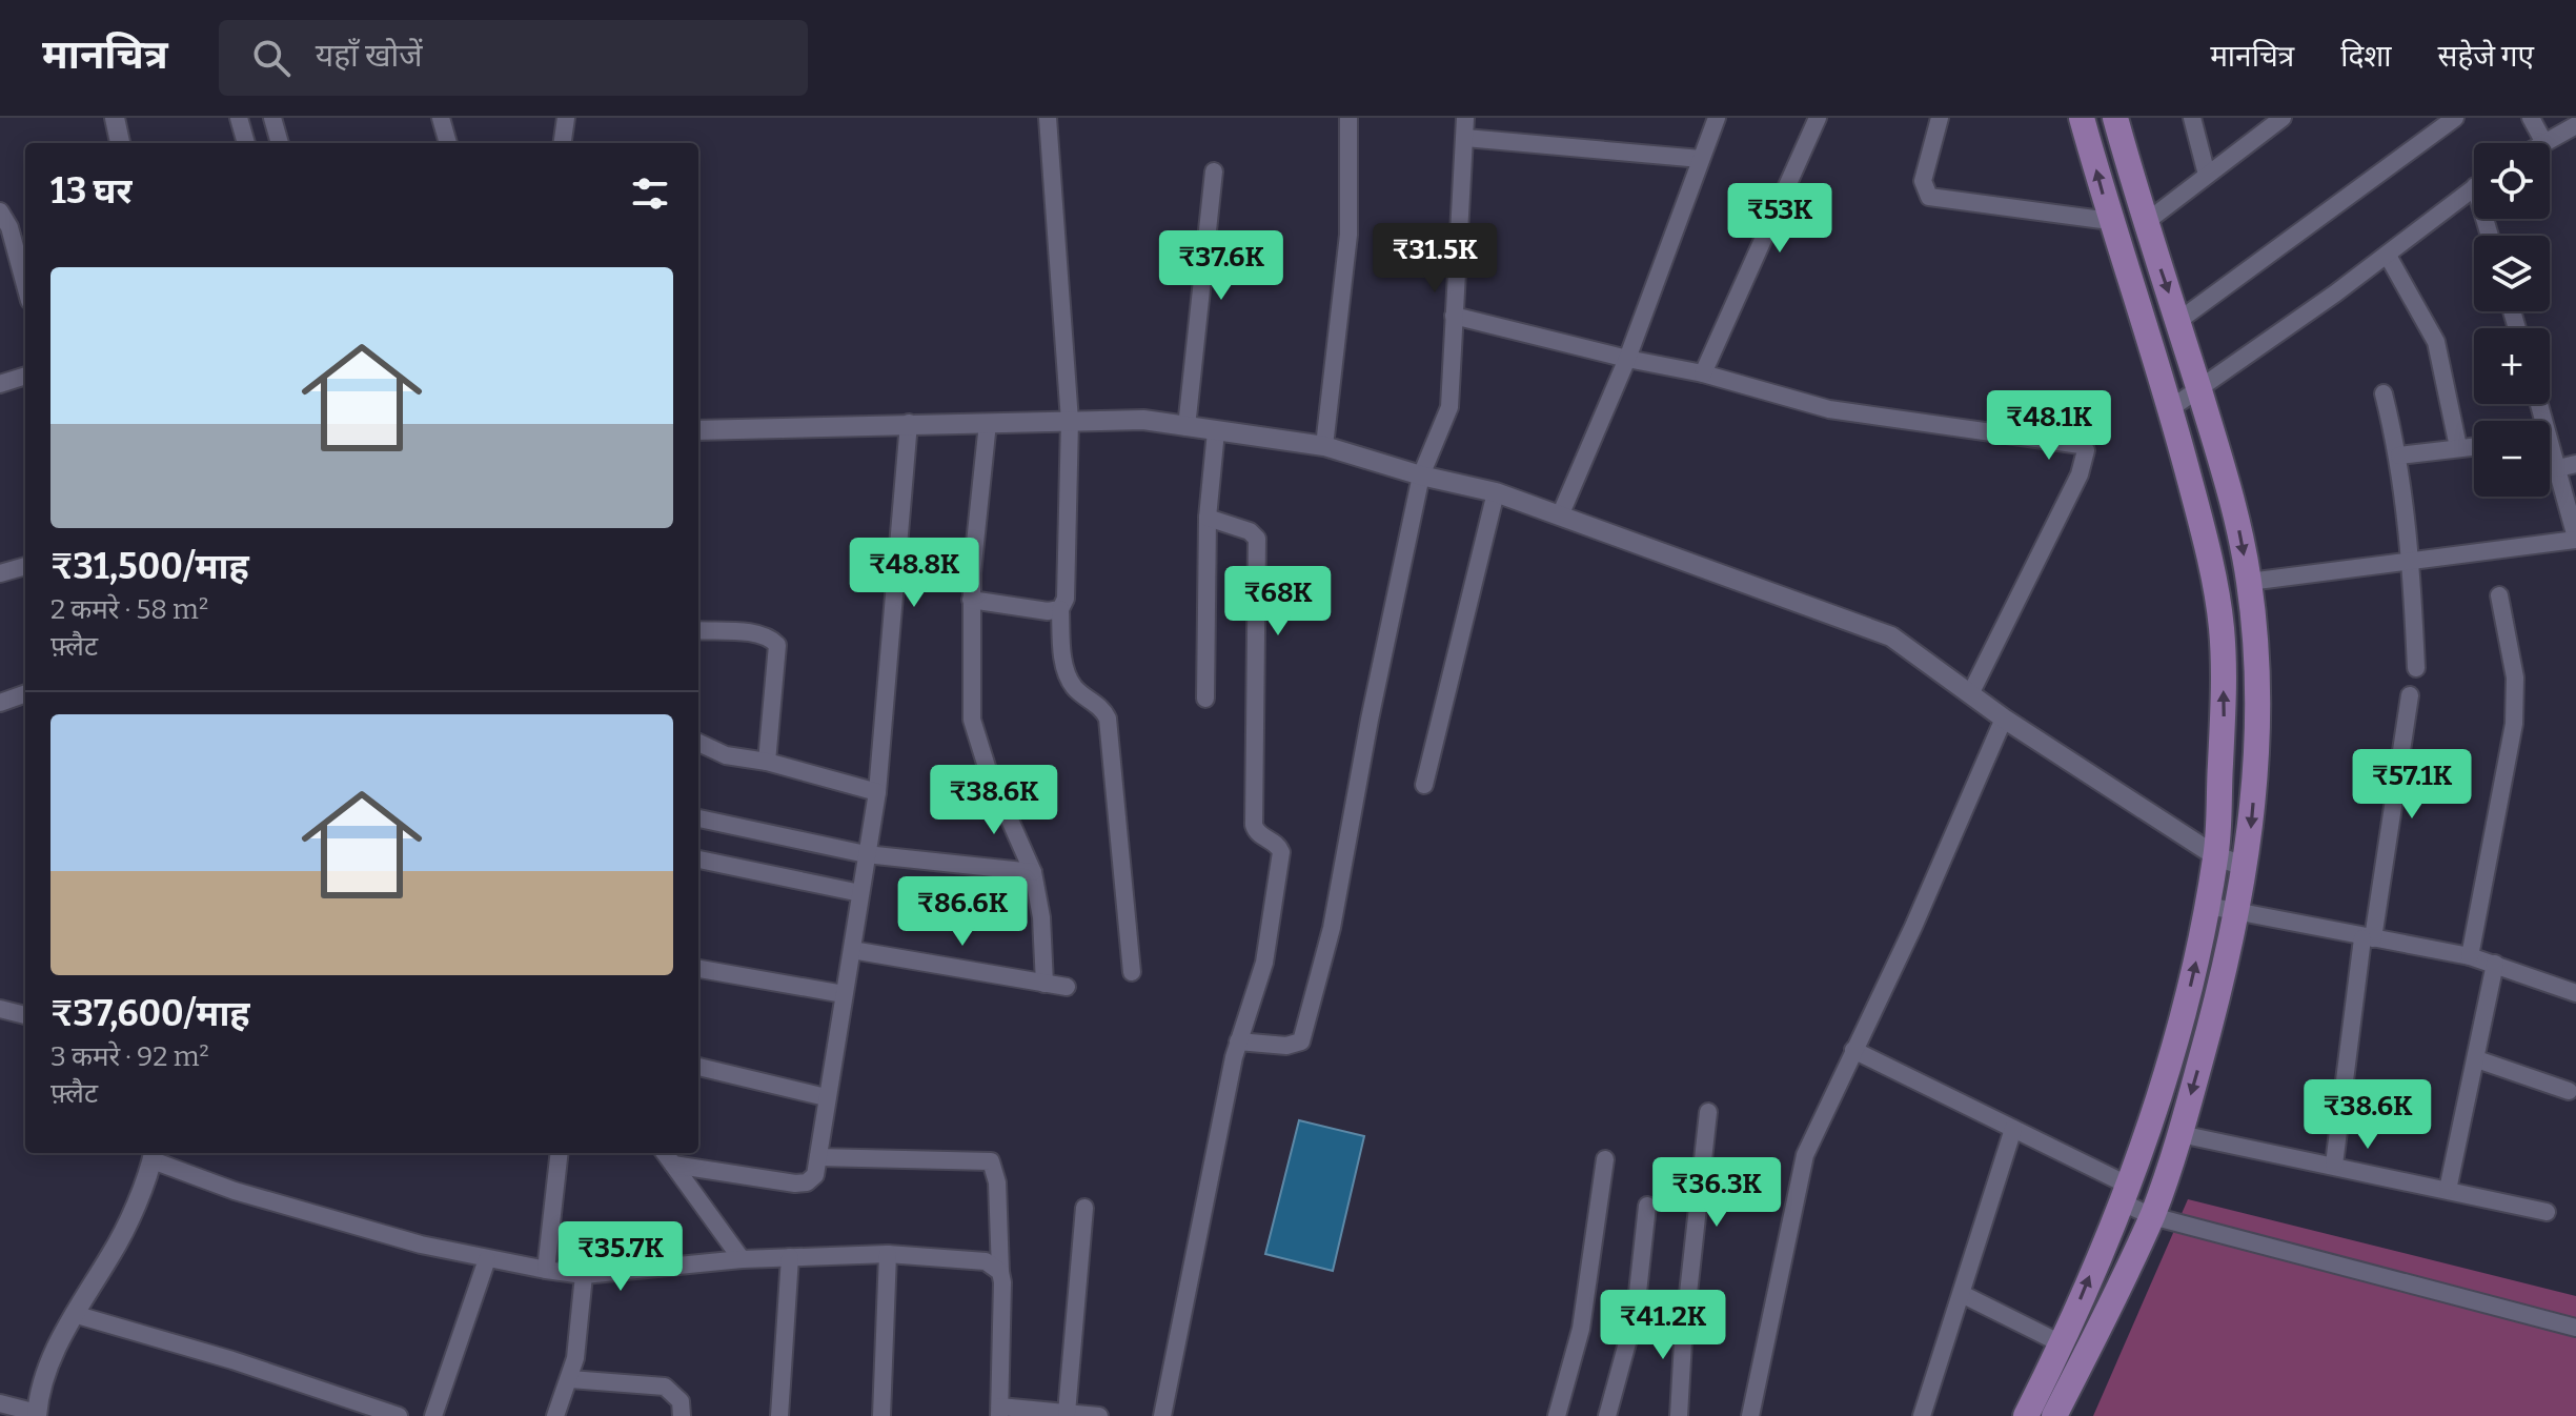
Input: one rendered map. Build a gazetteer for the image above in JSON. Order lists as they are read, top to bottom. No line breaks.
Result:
{"page":{"header":"मानचित्र","search":"यहाँ खोजें","nav":["मानचित्र","दिशा","सहेजे गए"],"map_buttons":["+","−"],"heading":"13 घर","price":["₹53K","₹31.5K","₹37.6K","₹48.1K","₹48.8K","₹68K","₹57.1K","₹38.6K","₹86.6K","₹38.6K","₹36.3K","₹35.7K","₹41.2K"],"list":[{"name":"₹31,500/माह","note":"2 कमरे · 58 m² · फ़्लैट"},{"name":"₹37,600/माह","note":"3 कमरे · 92 m² · फ़्लैट"}]}}
